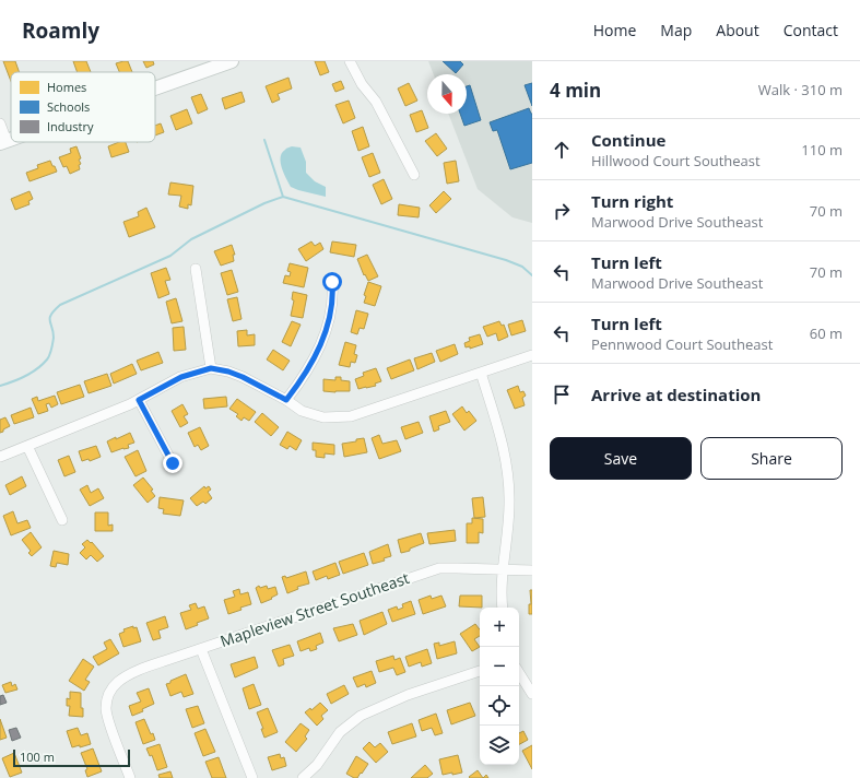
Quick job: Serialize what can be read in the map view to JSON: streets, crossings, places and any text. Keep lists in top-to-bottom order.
{
  "streets": {
    "street": ["Mapleview Street Southeast"]
  },
  "legend": ["Homes", "Schools", "Industry"],
  "scale_bar": "100 m",
  "north": "bottom",
  "page": {
    "header": "Roamly",
    "nav": [
      "Home",
      "Map",
      "About",
      "Contact"
    ],
    "heading": ["4 min", "Walk · 310 m"],
    "list": [
      ["Continue", "Hillwood Court Southeast", "110 m"],
      ["Turn right", "Marwood Drive Southeast", "70 m"],
      ["Turn left", "Marwood Drive Southeast", "70 m"],
      ["Turn left", "Pennwood Court Southeast", "60 m"],
      "Arrive at destination"
    ],
    "buttons": ["Save", "Share"],
    "map_buttons": ["+", "−"],
    "scale": "100 m"
  }
}
